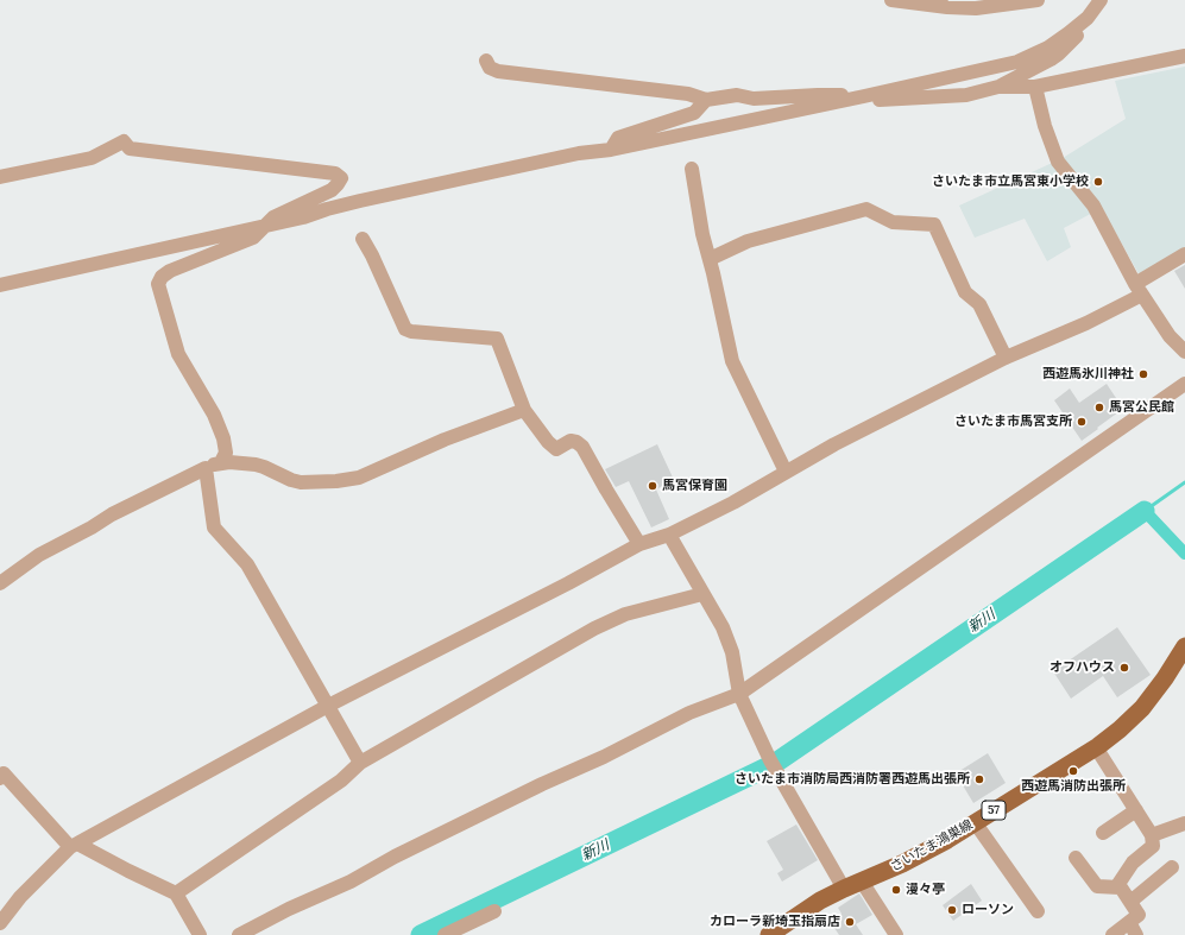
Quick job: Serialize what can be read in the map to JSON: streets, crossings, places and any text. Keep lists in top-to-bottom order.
{
  "streets": {
    "main road": ["57", "さいたま鴻巣線"]
  },
  "water": ["新川"],
  "places": [
    "さいたま市立馬宮東小学校",
    "西遊馬氷川神社",
    "馬宮公民館",
    "さいたま市馬宮支所",
    "馬宮保育園",
    "オフハウス",
    "西遊馬消防出張所",
    "さいたま市消防局西消防署西遊馬出張所",
    "漫々亭",
    "ローソン",
    "カローラ新埼玉指扇店"
  ]
}
